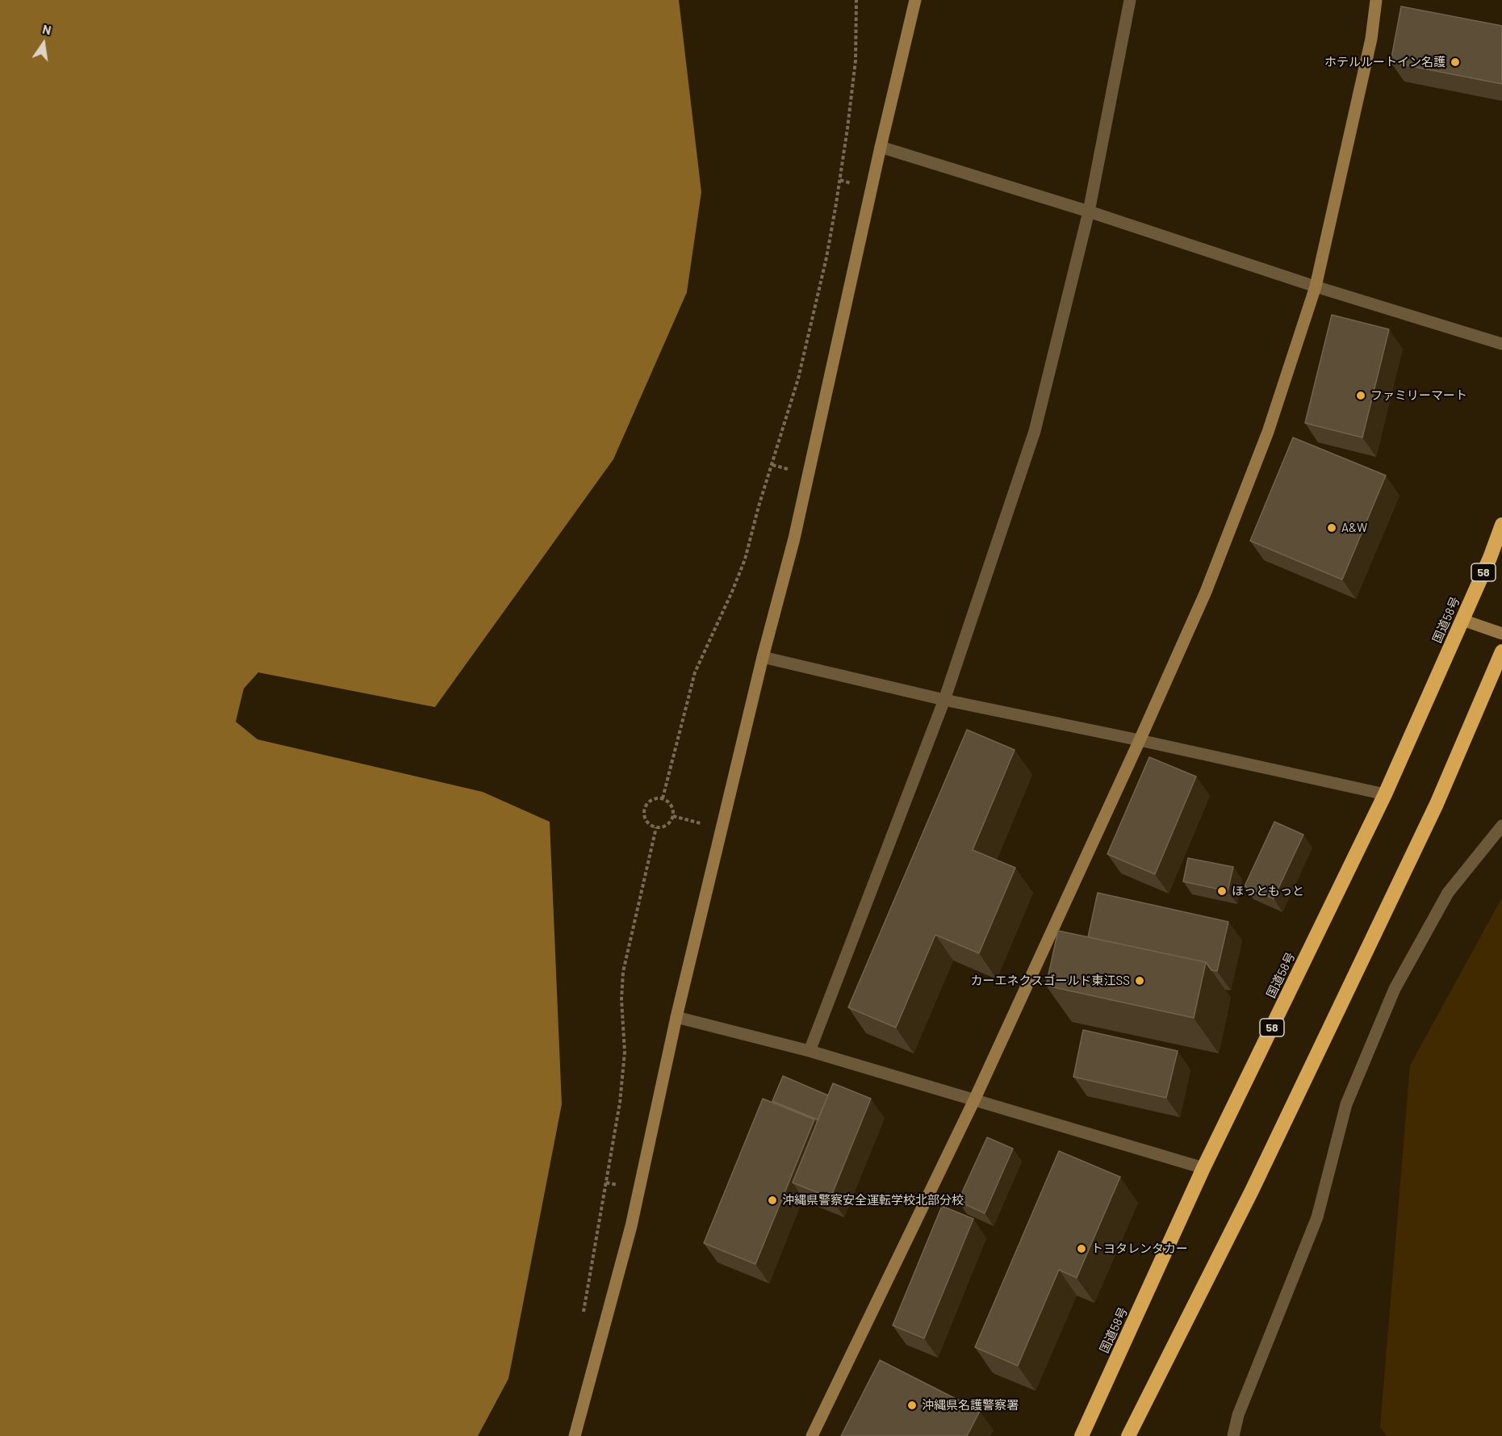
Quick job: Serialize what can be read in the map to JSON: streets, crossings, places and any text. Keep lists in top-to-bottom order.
{
  "streets": {
    "highway": ["58", "国道58号"]
  },
  "places": [
    "ホテルルートイン名護",
    "ファミリーマート",
    "A&W",
    "ほっともっと",
    "カーエネクスゴールド東江SS",
    "沖縄県警察安全運転学校北部分校",
    "トヨタレンタカー",
    "沖縄県名護警察署"
  ],
  "north": "top"
}
